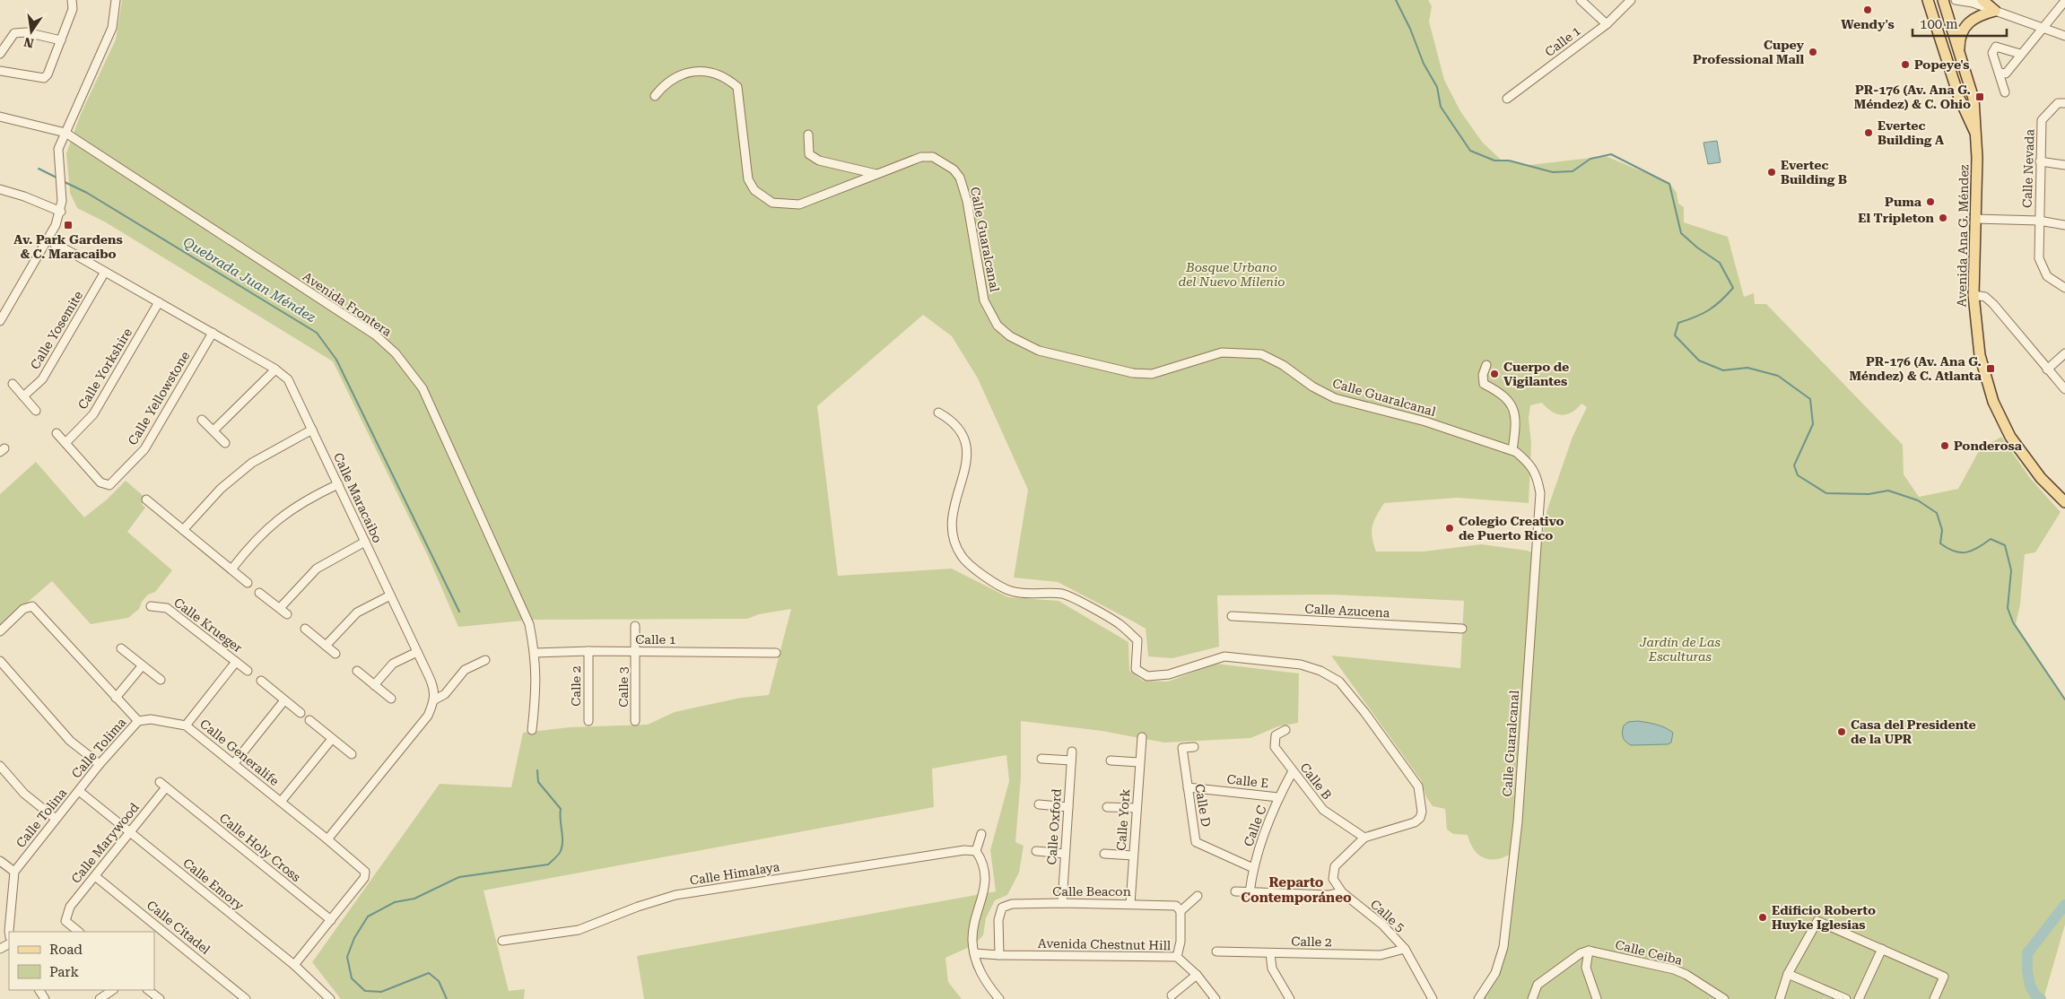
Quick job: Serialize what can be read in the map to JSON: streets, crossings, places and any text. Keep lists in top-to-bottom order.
{
  "streets": {
    "main road": ["Avenida Ana G. Méndez"],
    "street": [
      "Calle 1",
      "Calle Nevada",
      "Calle Guaralcanal",
      "Avenida Frontera",
      "Calle Yosemite",
      "Calle Yorkshire",
      "Calle Yellowstone",
      "Calle Maracaibo",
      "Calle Azucena",
      "Calle Krueger",
      "Calle 2",
      "Calle 3",
      "Calle Tolima",
      "Calle Generalife",
      "Calle E",
      "Calle B",
      "Calle D",
      "Calle Tolina",
      "Calle York",
      "Calle C",
      "Calle Oxford",
      "Calle Marywood",
      "Calle Holy Cross",
      "Calle Himalaya",
      "Calle Emory",
      "Calle Beacon",
      "Calle 5",
      "Calle Citadel",
      "Avenida Chestnut Hill",
      "Calle Ceiba"
    ]
  },
  "crossings": [
    ["Calle 1", "Avenida Frontera"],
    ["Calle 1", "Calle 2"],
    ["Calle 1", "Calle 3"],
    ["Calle Yosemite", "Calle Maracaibo"],
    ["Calle Yorkshire", "Calle Yellowstone"],
    ["Calle Yorkshire", "Calle Maracaibo"],
    ["Calle Yellowstone", "Calle Maracaibo"],
    ["Calle 2", "Calle 5"],
    ["Calle Tolima", "Calle Generalife"],
    ["Calle Tolima", "Calle Tolina"],
    ["Calle Tolima", "Calle Emory"],
    ["Calle Generalife", "Calle Holy Cross"],
    ["Calle E", "Calle D"],
    ["Calle E", "Calle C"],
    ["Calle B", "Calle C"],
    ["Calle B", "Calle 5"],
    ["Calle D", "Calle C"],
    ["Calle Tolina", "Calle Emory"],
    ["Calle York", "Calle Beacon"],
    ["Calle Oxford", "Calle Beacon"],
    ["Calle Marywood", "Calle Holy Cross"],
    ["Calle Marywood", "Calle Emory"],
    ["Calle Marywood", "Calle Citadel"],
    ["Calle Beacon", "Avenida Chestnut Hill"]
  ],
  "districts": ["Reparto Contemporáneo"],
  "water": ["Quebrada Juan Méndez"],
  "parks": ["Bosque Urbano del Nuevo Milenio", "Jardín de Las Esculturas"],
  "places": {
    "other": [
      "Wendy's",
      "Cupey Professional Mall",
      "Popeye's",
      "Evertec Building A",
      "Evertec Building B",
      "Puma",
      "El Tripleton",
      "Cuerpo de Vigilantes",
      "Ponderosa",
      "Colegio Creativo de Puerto Rico",
      "Casa del Presidente de la UPR",
      "Edificio Roberto Huyke Iglesias"
    ],
    "transit": ["PR-176 (Av. Ana G. Méndez) & C. Ohio", "Av. Park Gardens & C. Maracaibo", "PR-176 (Av. Ana G. Méndez) & C. Atlanta"]
  },
  "legend": ["Road", "Park"],
  "scale_bar": "100 m",
  "north": "bottom"
}
